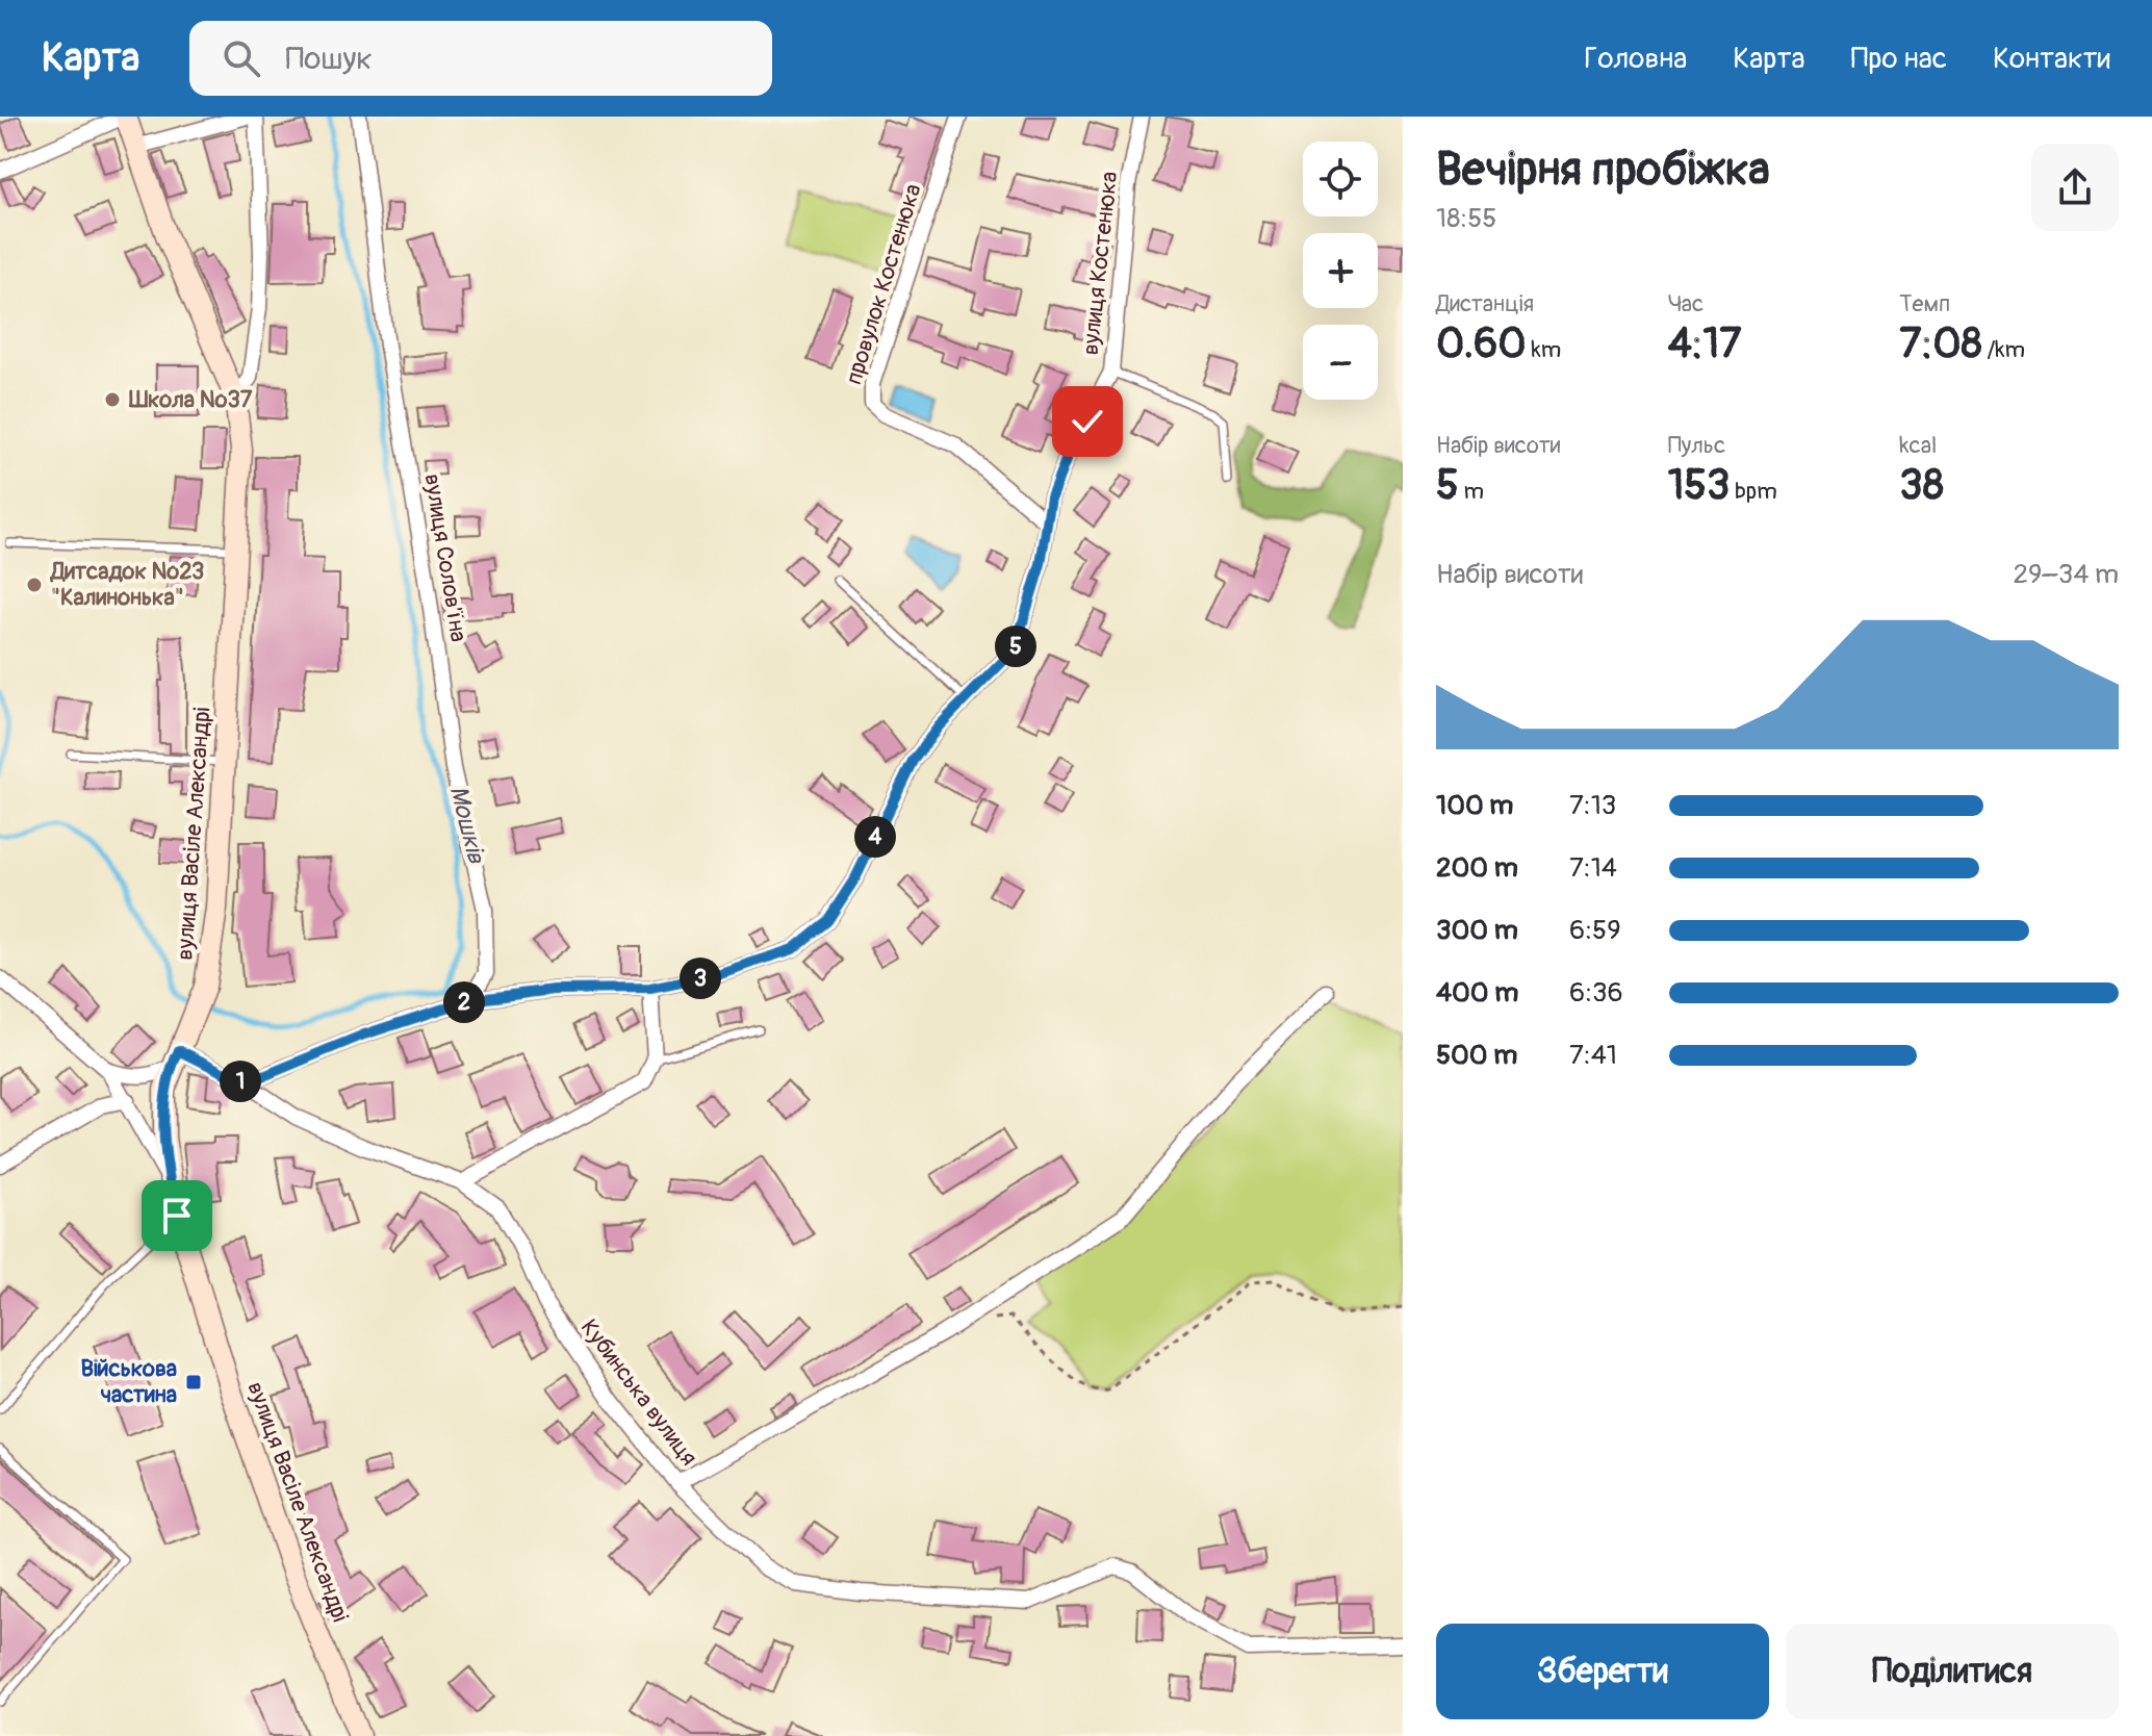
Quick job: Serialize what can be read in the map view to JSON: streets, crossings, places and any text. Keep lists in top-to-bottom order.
{
  "streets": {
    "main road": ["вулиця Васіле Александрі"],
    "street": [
      "вулиця Костенюка",
      "провулок Костенюка",
      "вулиця Солов'їна",
      "Кубинська вулиця"
    ]
  },
  "crossings": [
    ["вулиця Костенюка", "провулок Костенюка"],
    ["вулиця Костенюка", "вулиця Солов'їна"],
    ["вулиця Костенюка", "Кубинська вулиця"],
    ["вулиця Васіле Александрі", "Кубинська вулиця"]
  ],
  "water": ["Мошків"],
  "places": {
    "other": ["Школа №37", "Дитсадок №23 \"Калинонька\""],
    "transit": ["Військова частина"]
  },
  "page": {
    "header": "Карта",
    "search": "Пошук",
    "nav": [
      "Головна",
      "Карта",
      "Про нас",
      "Контакти"
    ],
    "heading": ["Вечірня пробіжка", "18:55"],
    "map_buttons": ["+", "−"],
    "stats": [
      ["Дистанція", "0.60 km"],
      ["Час", "4:17"],
      ["Темп", "7:08 /km"],
      ["Набір висоти", "5 m"],
      ["Пульс", "153 bpm"],
      ["kcal", "38"]
    ],
    "chart": ["Набір висоти", "29–34 m"],
    "pins": [
      "5",
      "4",
      "3",
      "2",
      "1"
    ],
    "list": [
      {
        "name": "100 m",
        "note": "7:13"
      },
      {
        "name": "200 m",
        "note": "7:14"
      },
      {
        "name": "300 m",
        "note": "6:59"
      },
      {
        "name": "400 m",
        "note": "6:36"
      },
      {
        "name": "500 m",
        "note": "7:41"
      }
    ],
    "buttons": ["Зберегти", "Поділитися"]
  }
}
